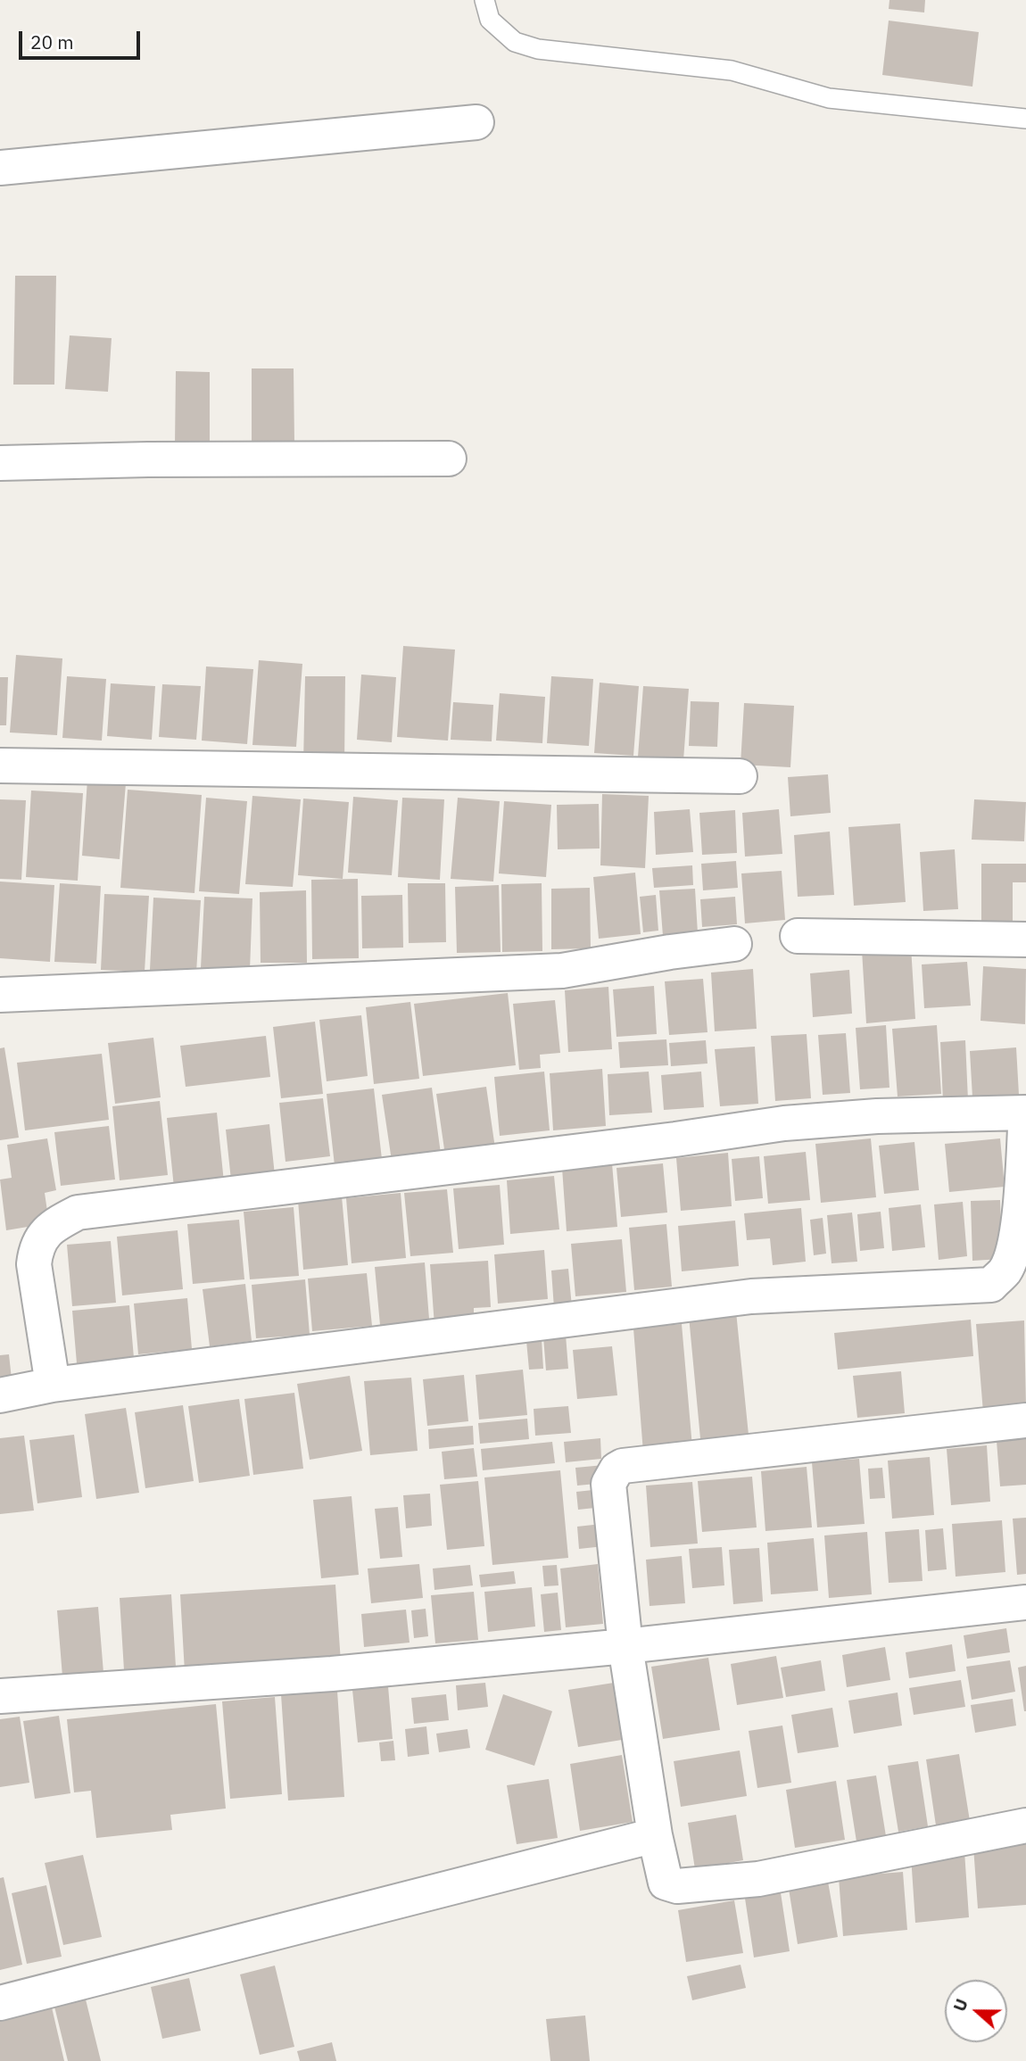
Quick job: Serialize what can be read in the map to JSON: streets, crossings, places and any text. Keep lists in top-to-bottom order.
{
  "scale_bar": "20 m",
  "north": "left"
}
